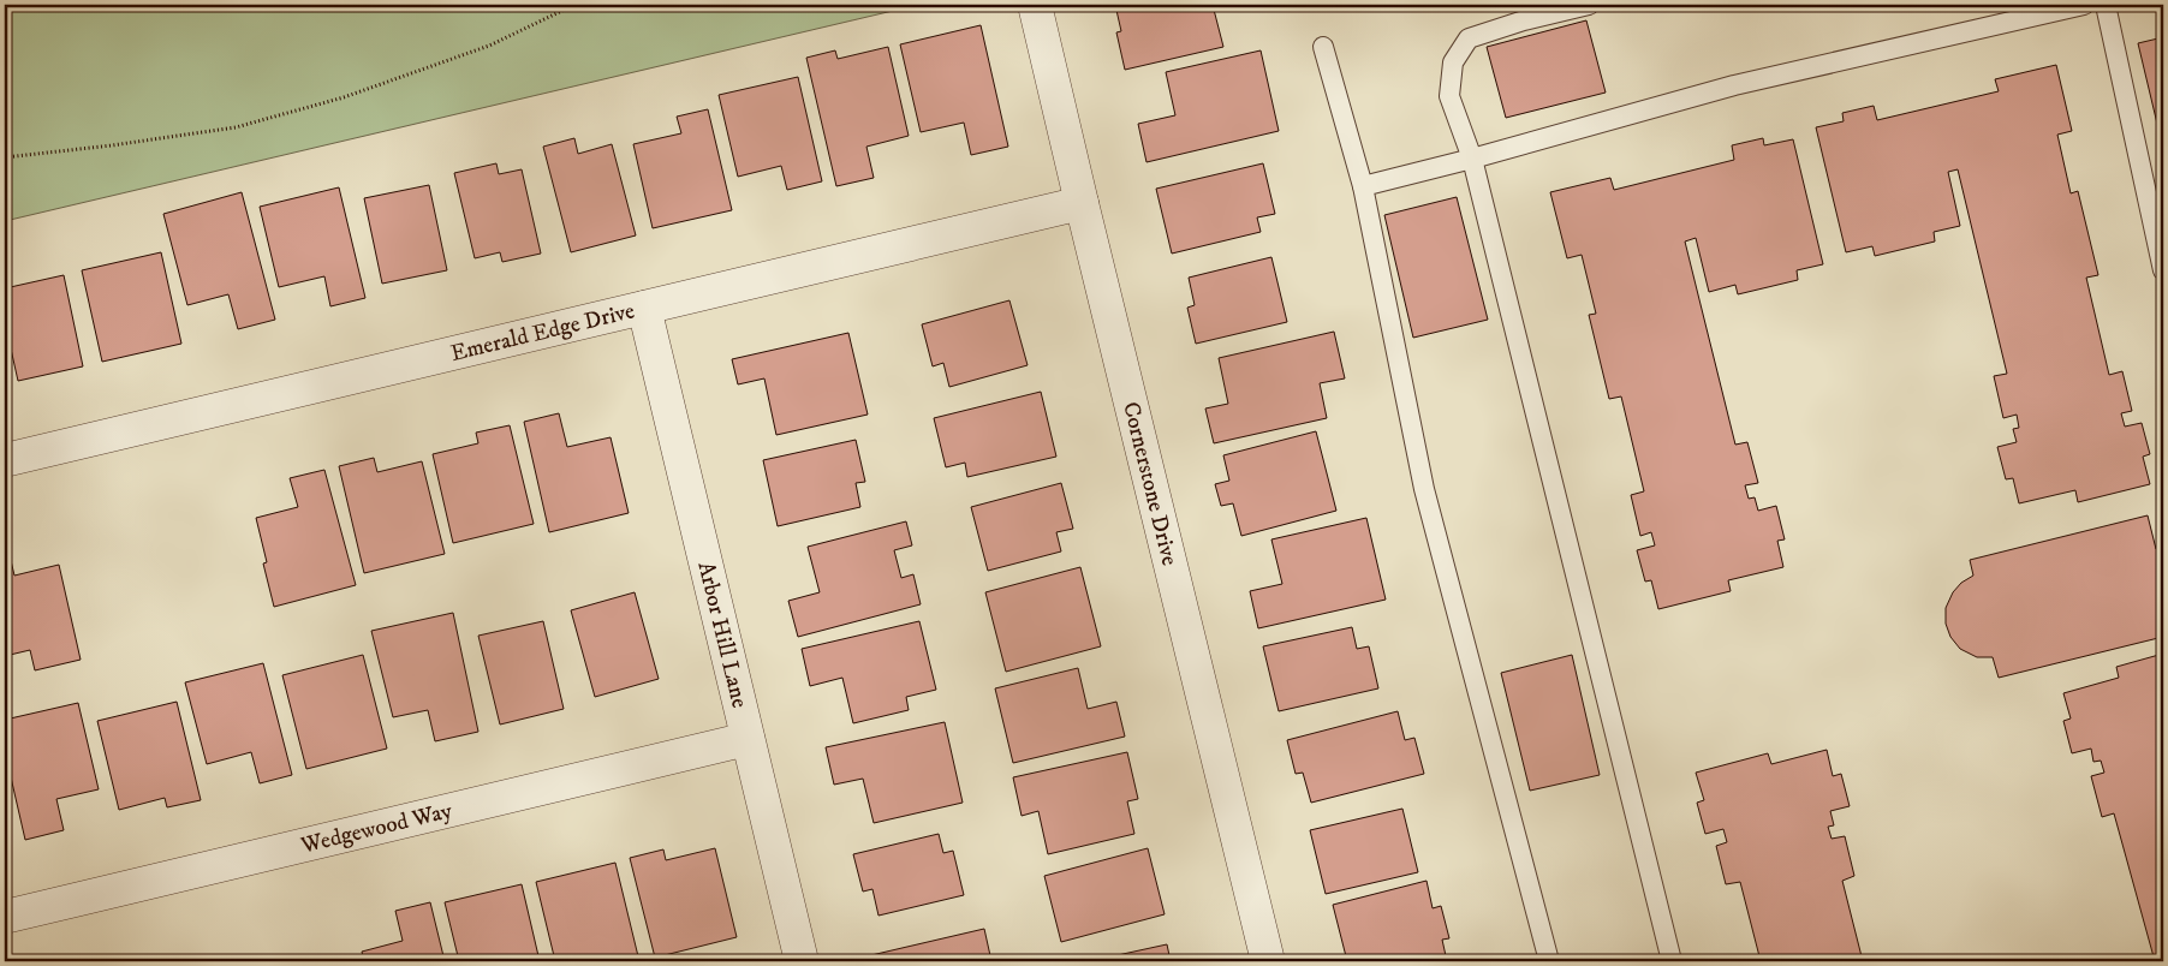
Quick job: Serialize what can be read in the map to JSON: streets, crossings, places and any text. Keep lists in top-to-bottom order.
{
  "streets": {
    "street": [
      "Emerald Edge Drive",
      "Cornerstone Drive",
      "Arbor Hill Lane",
      "Wedgewood Way"
    ]
  },
  "crossings": [
    ["Emerald Edge Drive", "Cornerstone Drive"],
    ["Emerald Edge Drive", "Arbor Hill Lane"],
    ["Arbor Hill Lane", "Wedgewood Way"]
  ]
}
